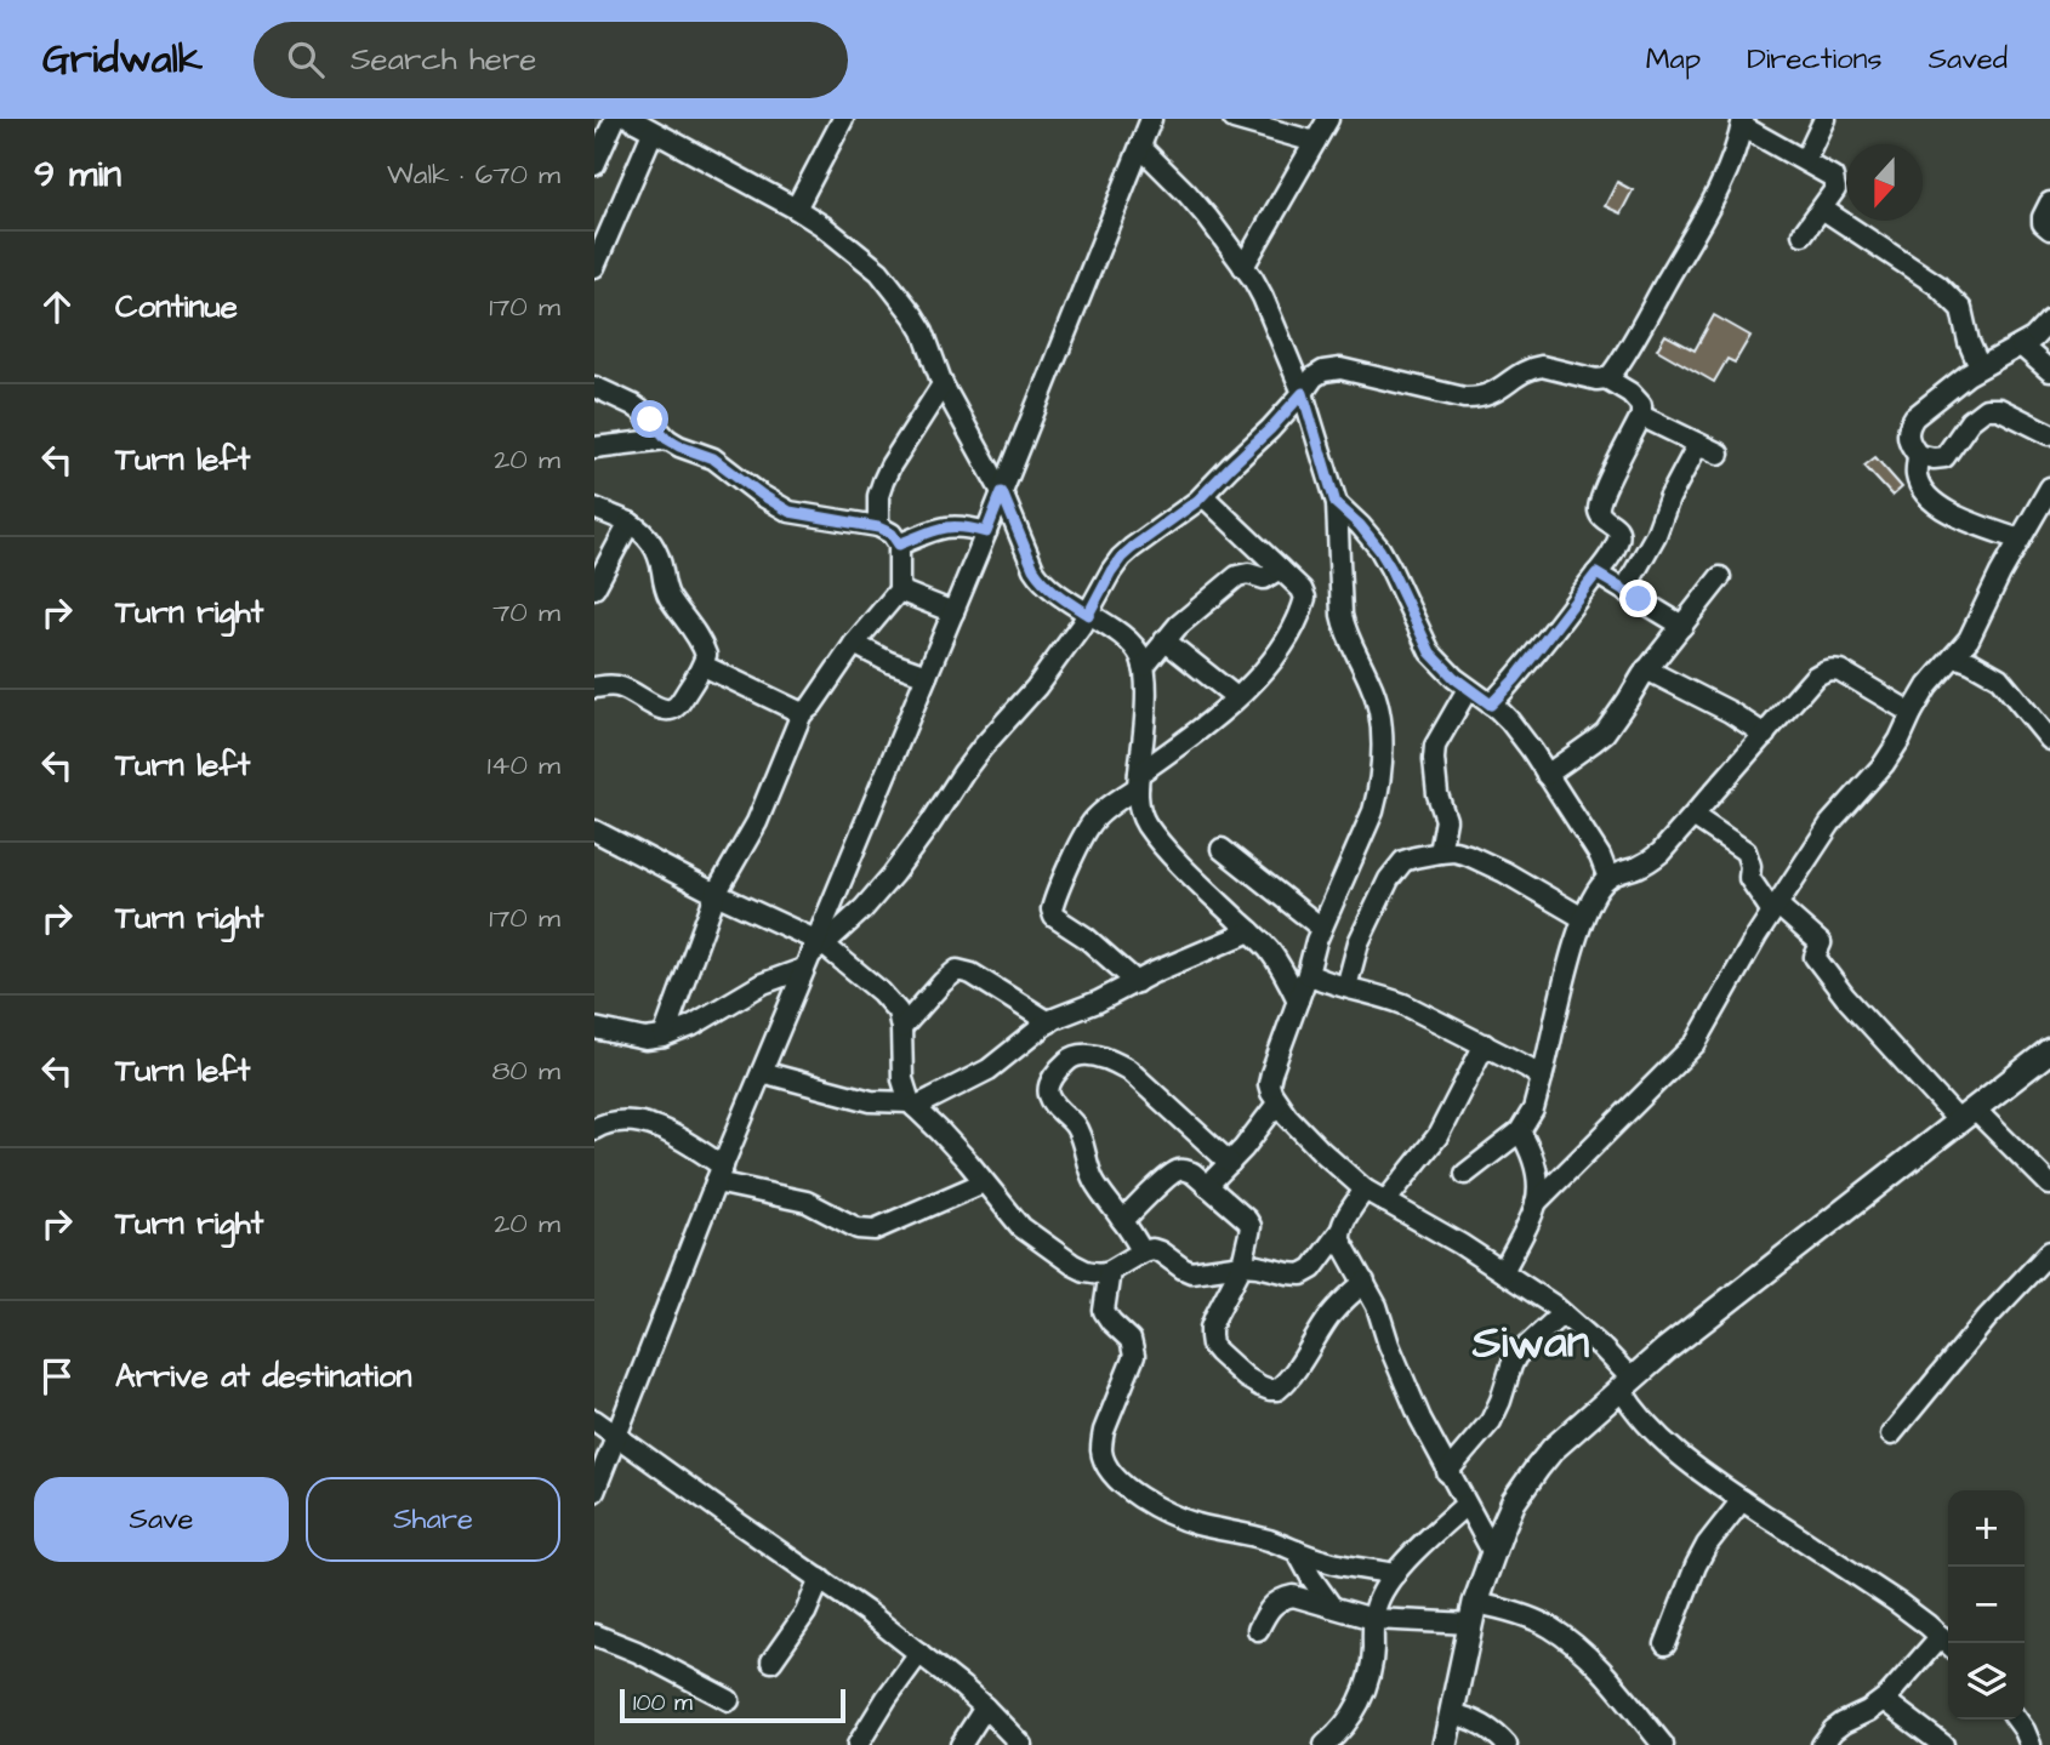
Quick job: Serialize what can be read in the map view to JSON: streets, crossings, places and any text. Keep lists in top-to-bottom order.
{
  "districts": ["Siwan"],
  "scale_bar": "100 m",
  "north": "bottom",
  "page": {
    "header": "Gridwalk",
    "search": "Search here",
    "nav": ["Map", "Directions", "Saved"],
    "heading": ["9 min", "Walk · 670 m"],
    "list": [
      ["Continue", "170 m"],
      ["Turn left", "20 m"],
      ["Turn right", "70 m"],
      ["Turn left", "140 m"],
      ["Turn right", "170 m"],
      ["Turn left", "80 m"],
      ["Turn right", "20 m"],
      "Arrive at destination"
    ],
    "buttons": ["Save", "Share"],
    "map_buttons": ["+", "−"],
    "scale": "100 m"
  }
}
